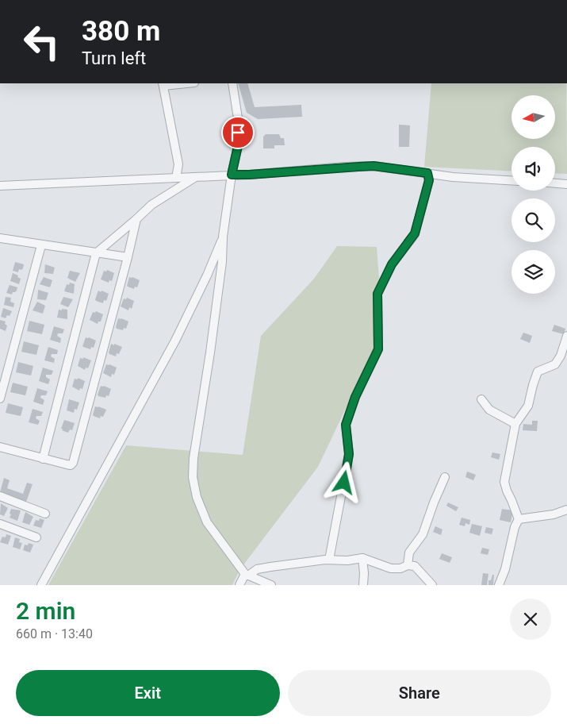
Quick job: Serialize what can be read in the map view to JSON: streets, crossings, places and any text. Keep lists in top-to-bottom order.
{
  "north": "left",
  "page": {
    "turn": ["380 m", "Turn left"],
    "heading": ["2 min", "660 m · 13:40"],
    "buttons": ["Exit", "Share"]
  }
}
